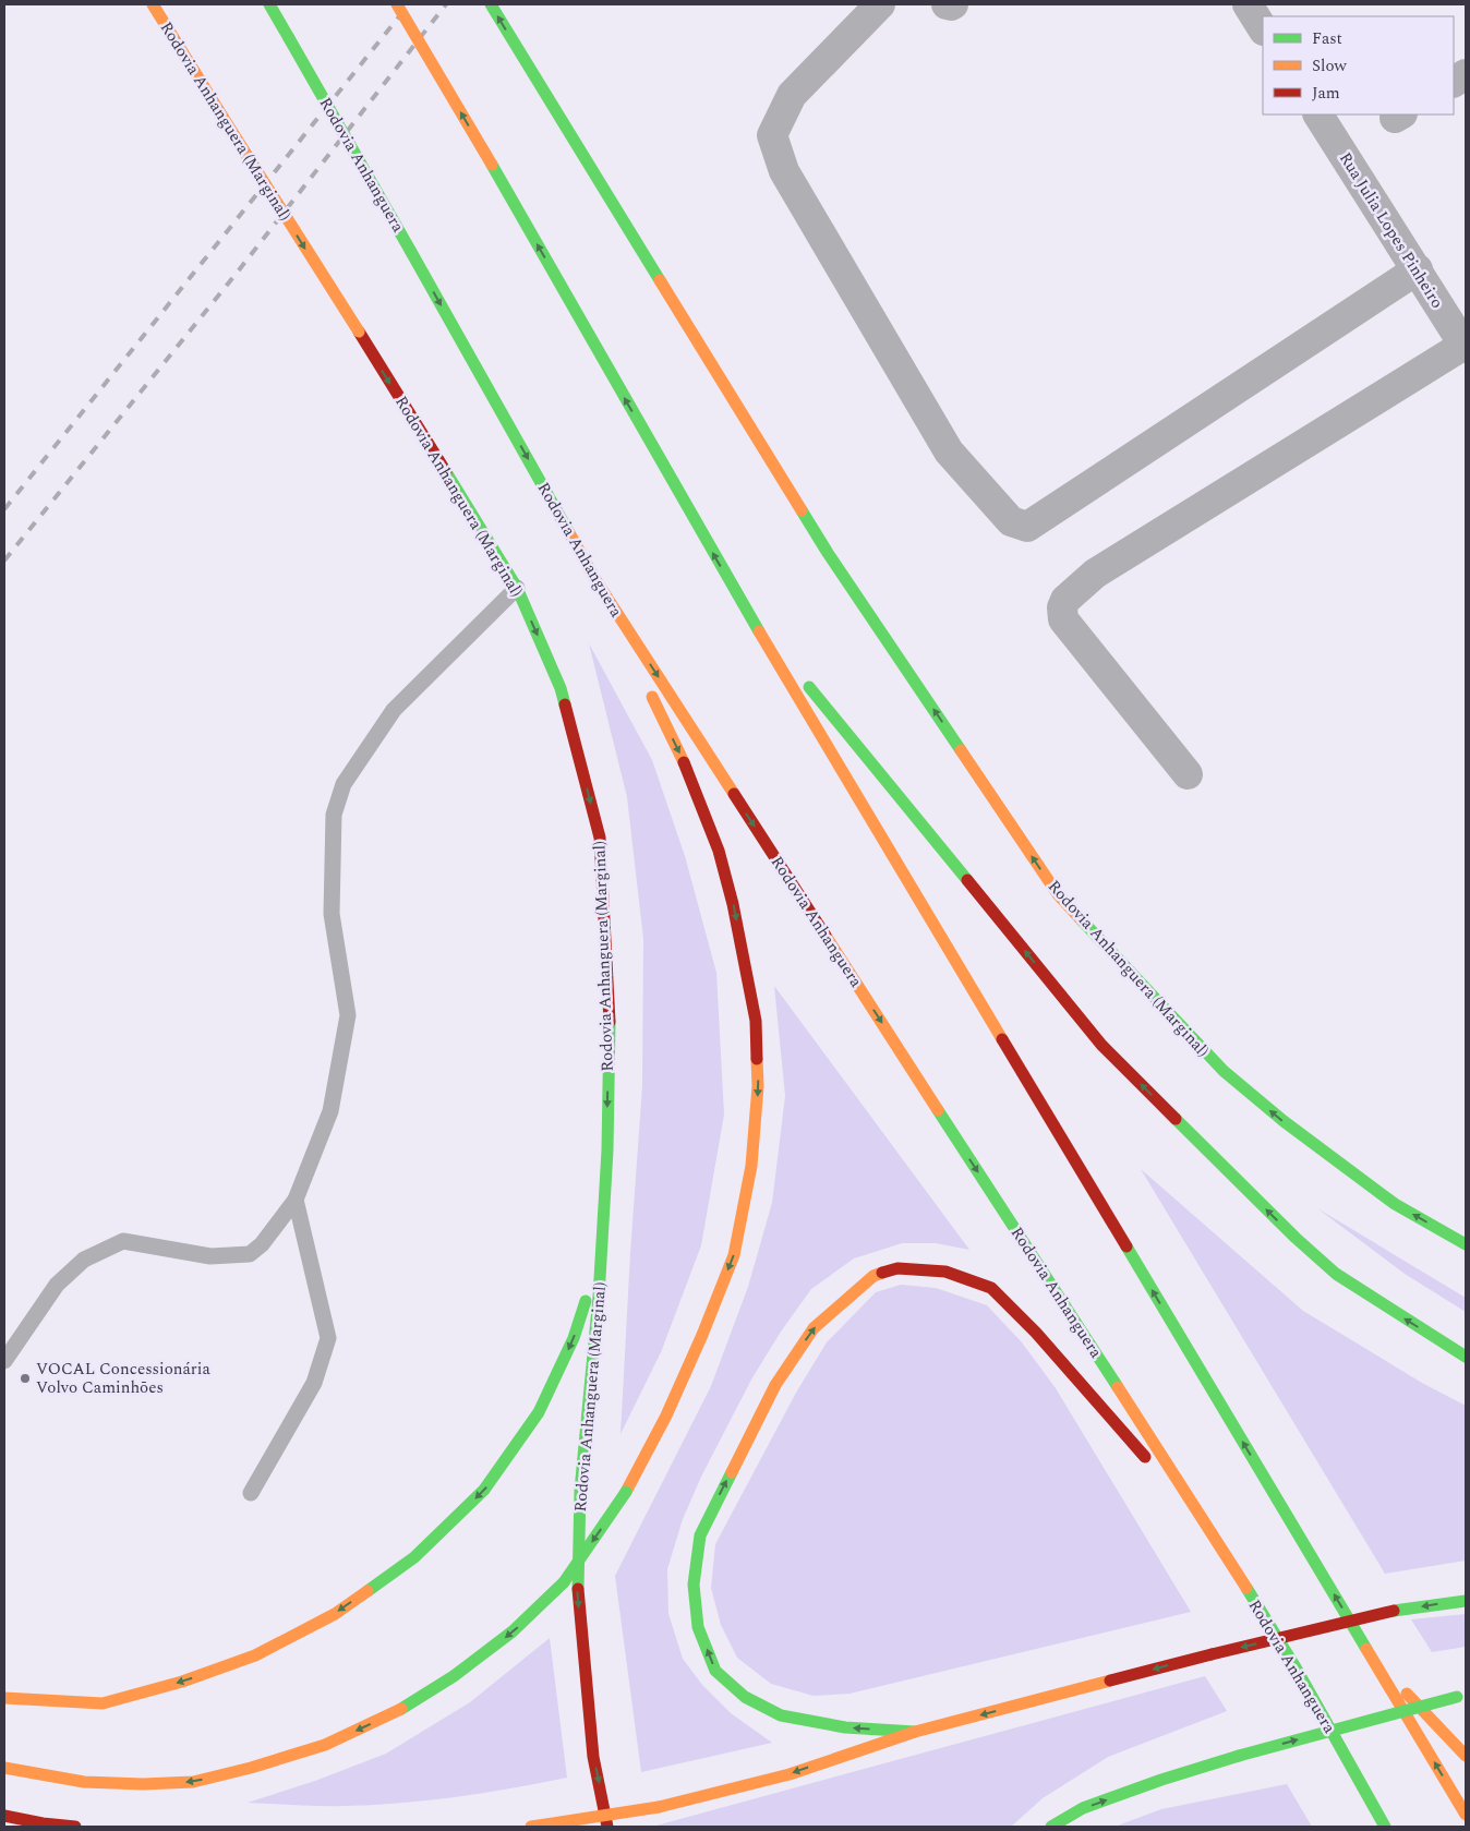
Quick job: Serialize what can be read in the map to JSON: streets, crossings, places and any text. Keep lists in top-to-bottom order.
{
  "streets": {
    "highway": ["Rodovia Anhanguera (Marginal)", "Rodovia Anhanguera"],
    "street": ["Rua Julia Lopes Pinheiro"]
  },
  "places": ["VOCAL Concessionária Volvo Caminhões"],
  "legend": ["Fast", "Slow", "Jam"]
}
